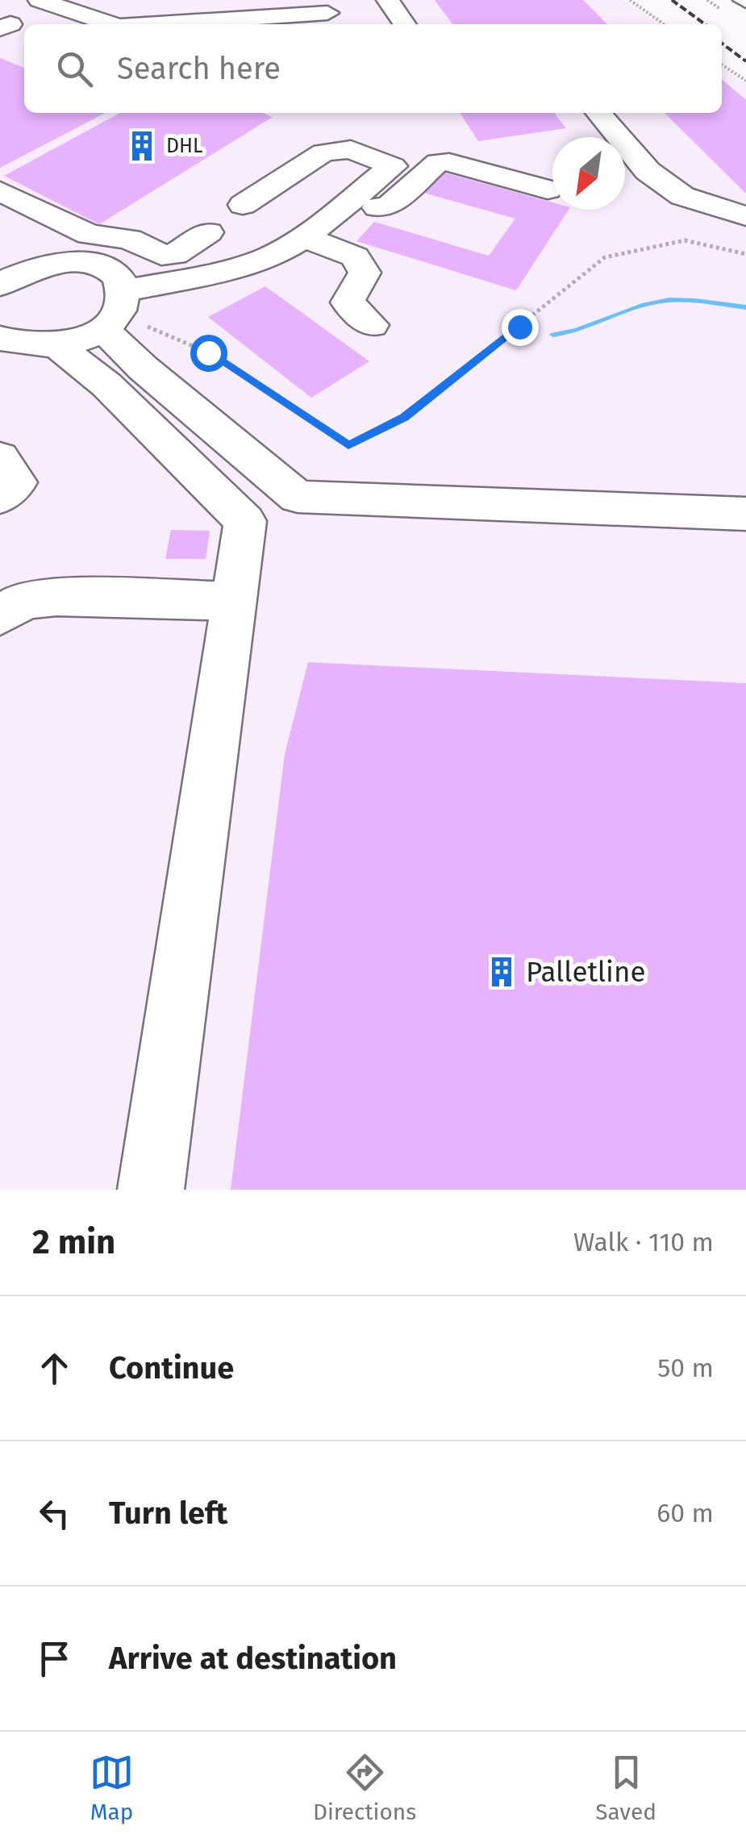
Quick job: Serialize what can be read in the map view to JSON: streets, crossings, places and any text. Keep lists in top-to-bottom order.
{
  "places": {
    "building": ["DHL", "Palletline"]
  },
  "north": "bottom left",
  "page": {
    "search": "Search here",
    "heading": ["2 min", "Walk · 110 m"],
    "list": [
      ["Continue", "50 m"],
      ["Turn left", "60 m"],
      "Arrive at destination"
    ],
    "nav": ["Map", "Directions", "Saved"]
  }
}
